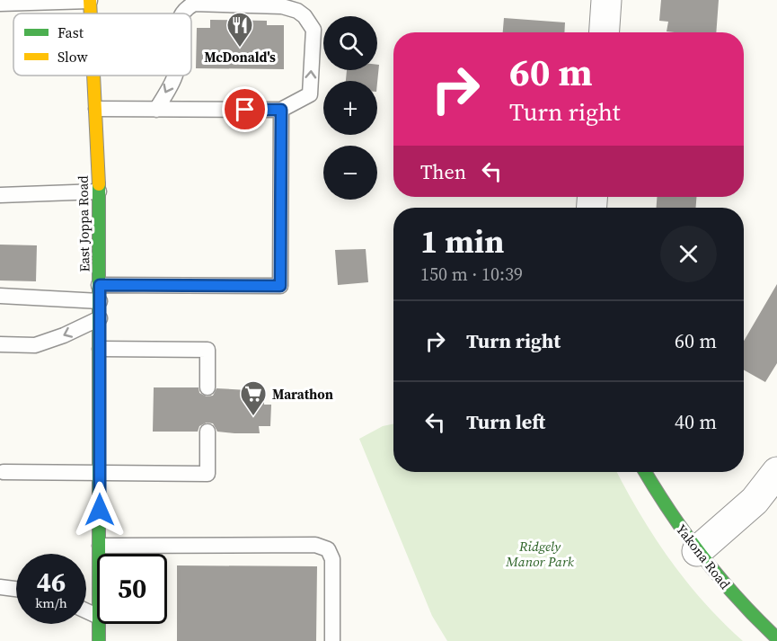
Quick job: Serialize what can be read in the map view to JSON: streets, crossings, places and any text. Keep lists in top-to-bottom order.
{
  "streets": {
    "main road": ["East Joppa Road", "Yakona Road"]
  },
  "parks": ["Ridgely Manor Park"],
  "places": {
    "restaurant": ["McDonald's"],
    "supermarket": ["Marathon"]
  },
  "legend": ["Fast", "Slow"],
  "page": {
    "map_buttons": ["+", "−"],
    "turn": ["60 m", "Turn right"],
    "then": "Then",
    "heading": ["1 min", "150 m · 10:39"],
    "list": [
      {
        "name": "Turn right",
        "value": "60 m"
      },
      {
        "name": "Turn left",
        "value": "40 m"
      }
    ],
    "speed": "46 km/h",
    "limit": "50"
  }
}
